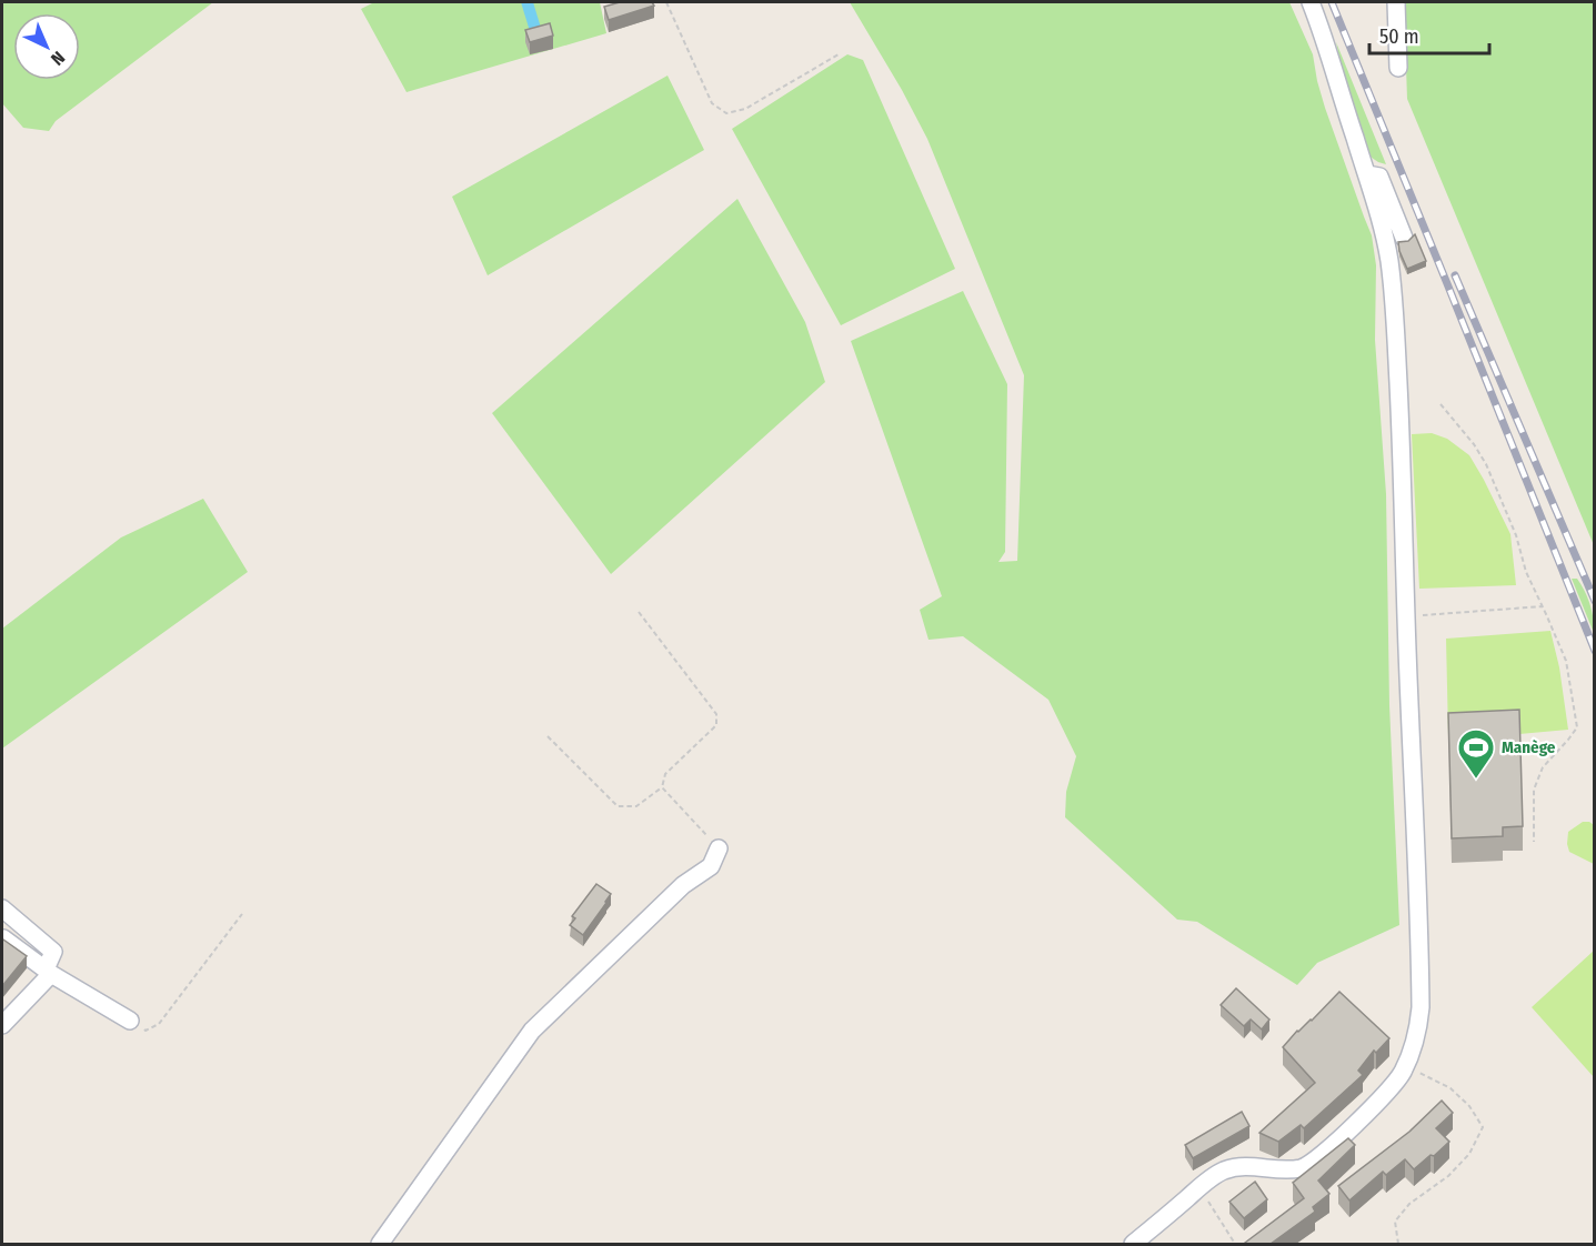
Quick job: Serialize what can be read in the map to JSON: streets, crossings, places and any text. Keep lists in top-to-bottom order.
{
  "places": {
    "sports": ["Manège"]
  },
  "scale_bar": "50 m",
  "north": "bottom right"
}
